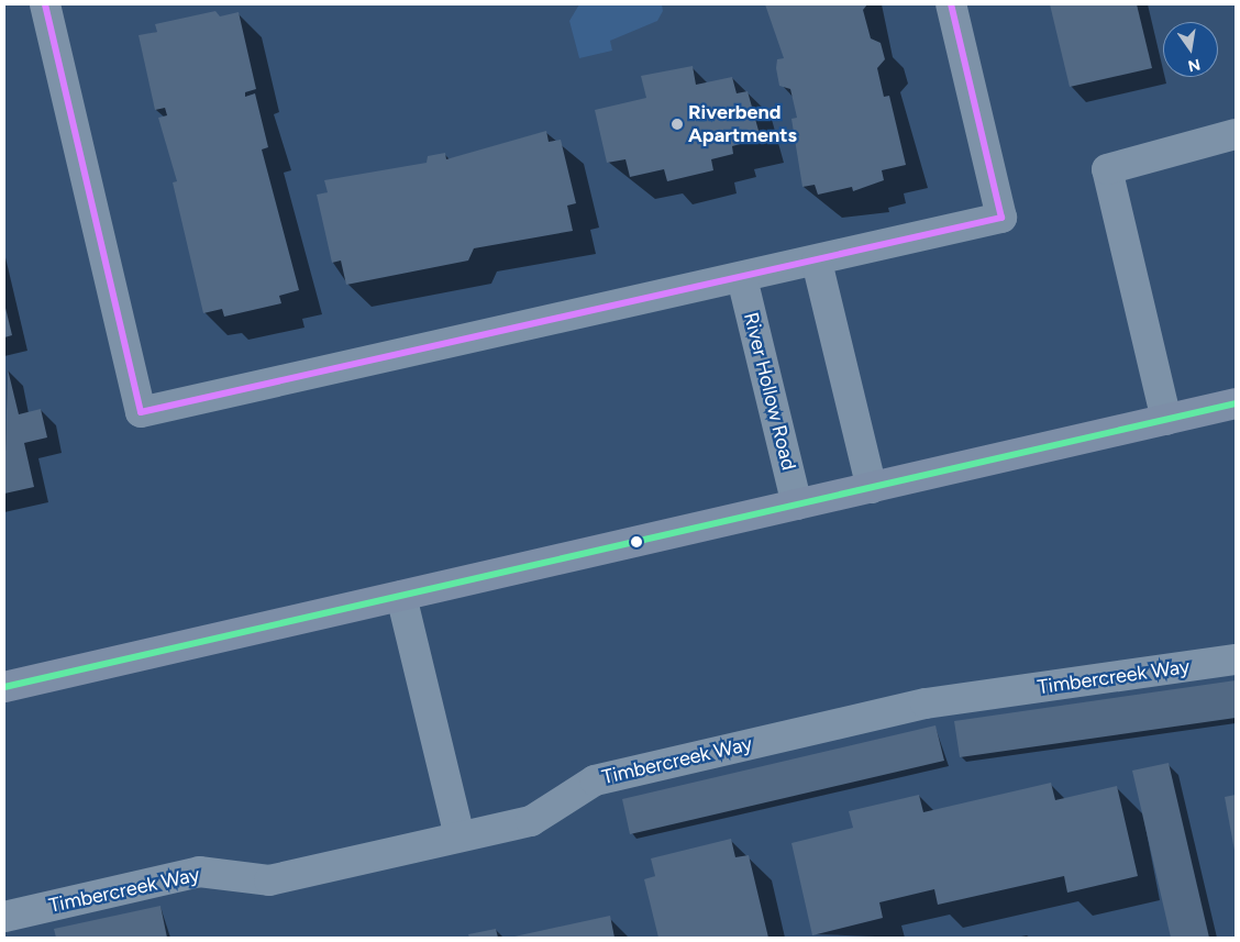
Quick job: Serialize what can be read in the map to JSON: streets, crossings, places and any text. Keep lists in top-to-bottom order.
{
  "streets": {
    "street": ["River Hollow Road", "Timbercreek Way"]
  },
  "places": ["Riverbend Apartments"],
  "north": "bottom"
}
